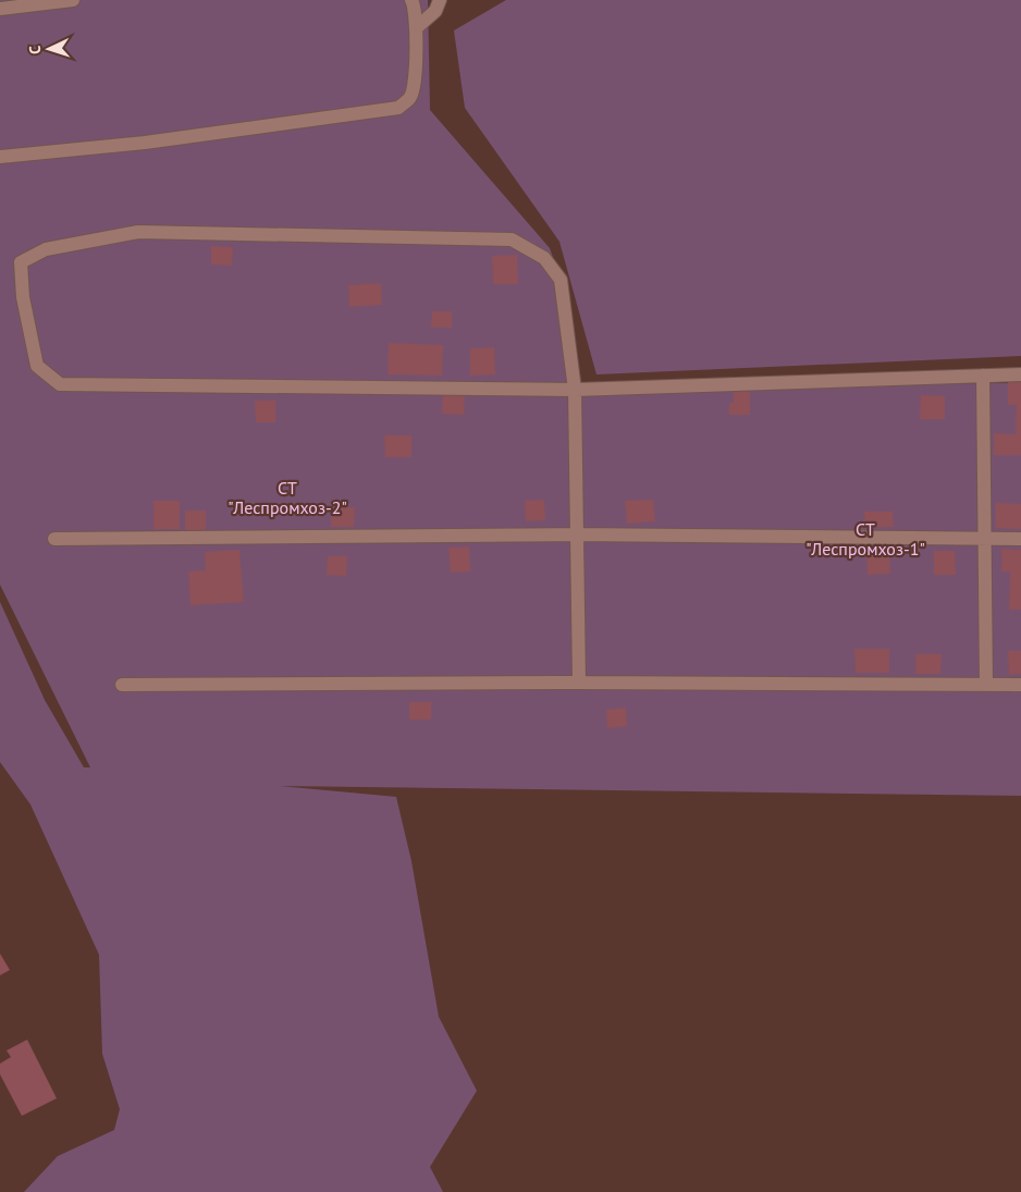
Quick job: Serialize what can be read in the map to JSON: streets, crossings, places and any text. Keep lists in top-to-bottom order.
{
  "parks": ["СТ \"Леспромхоз-2\"", "СТ \"Леспромхоз-1\""],
  "north": "left"
}
